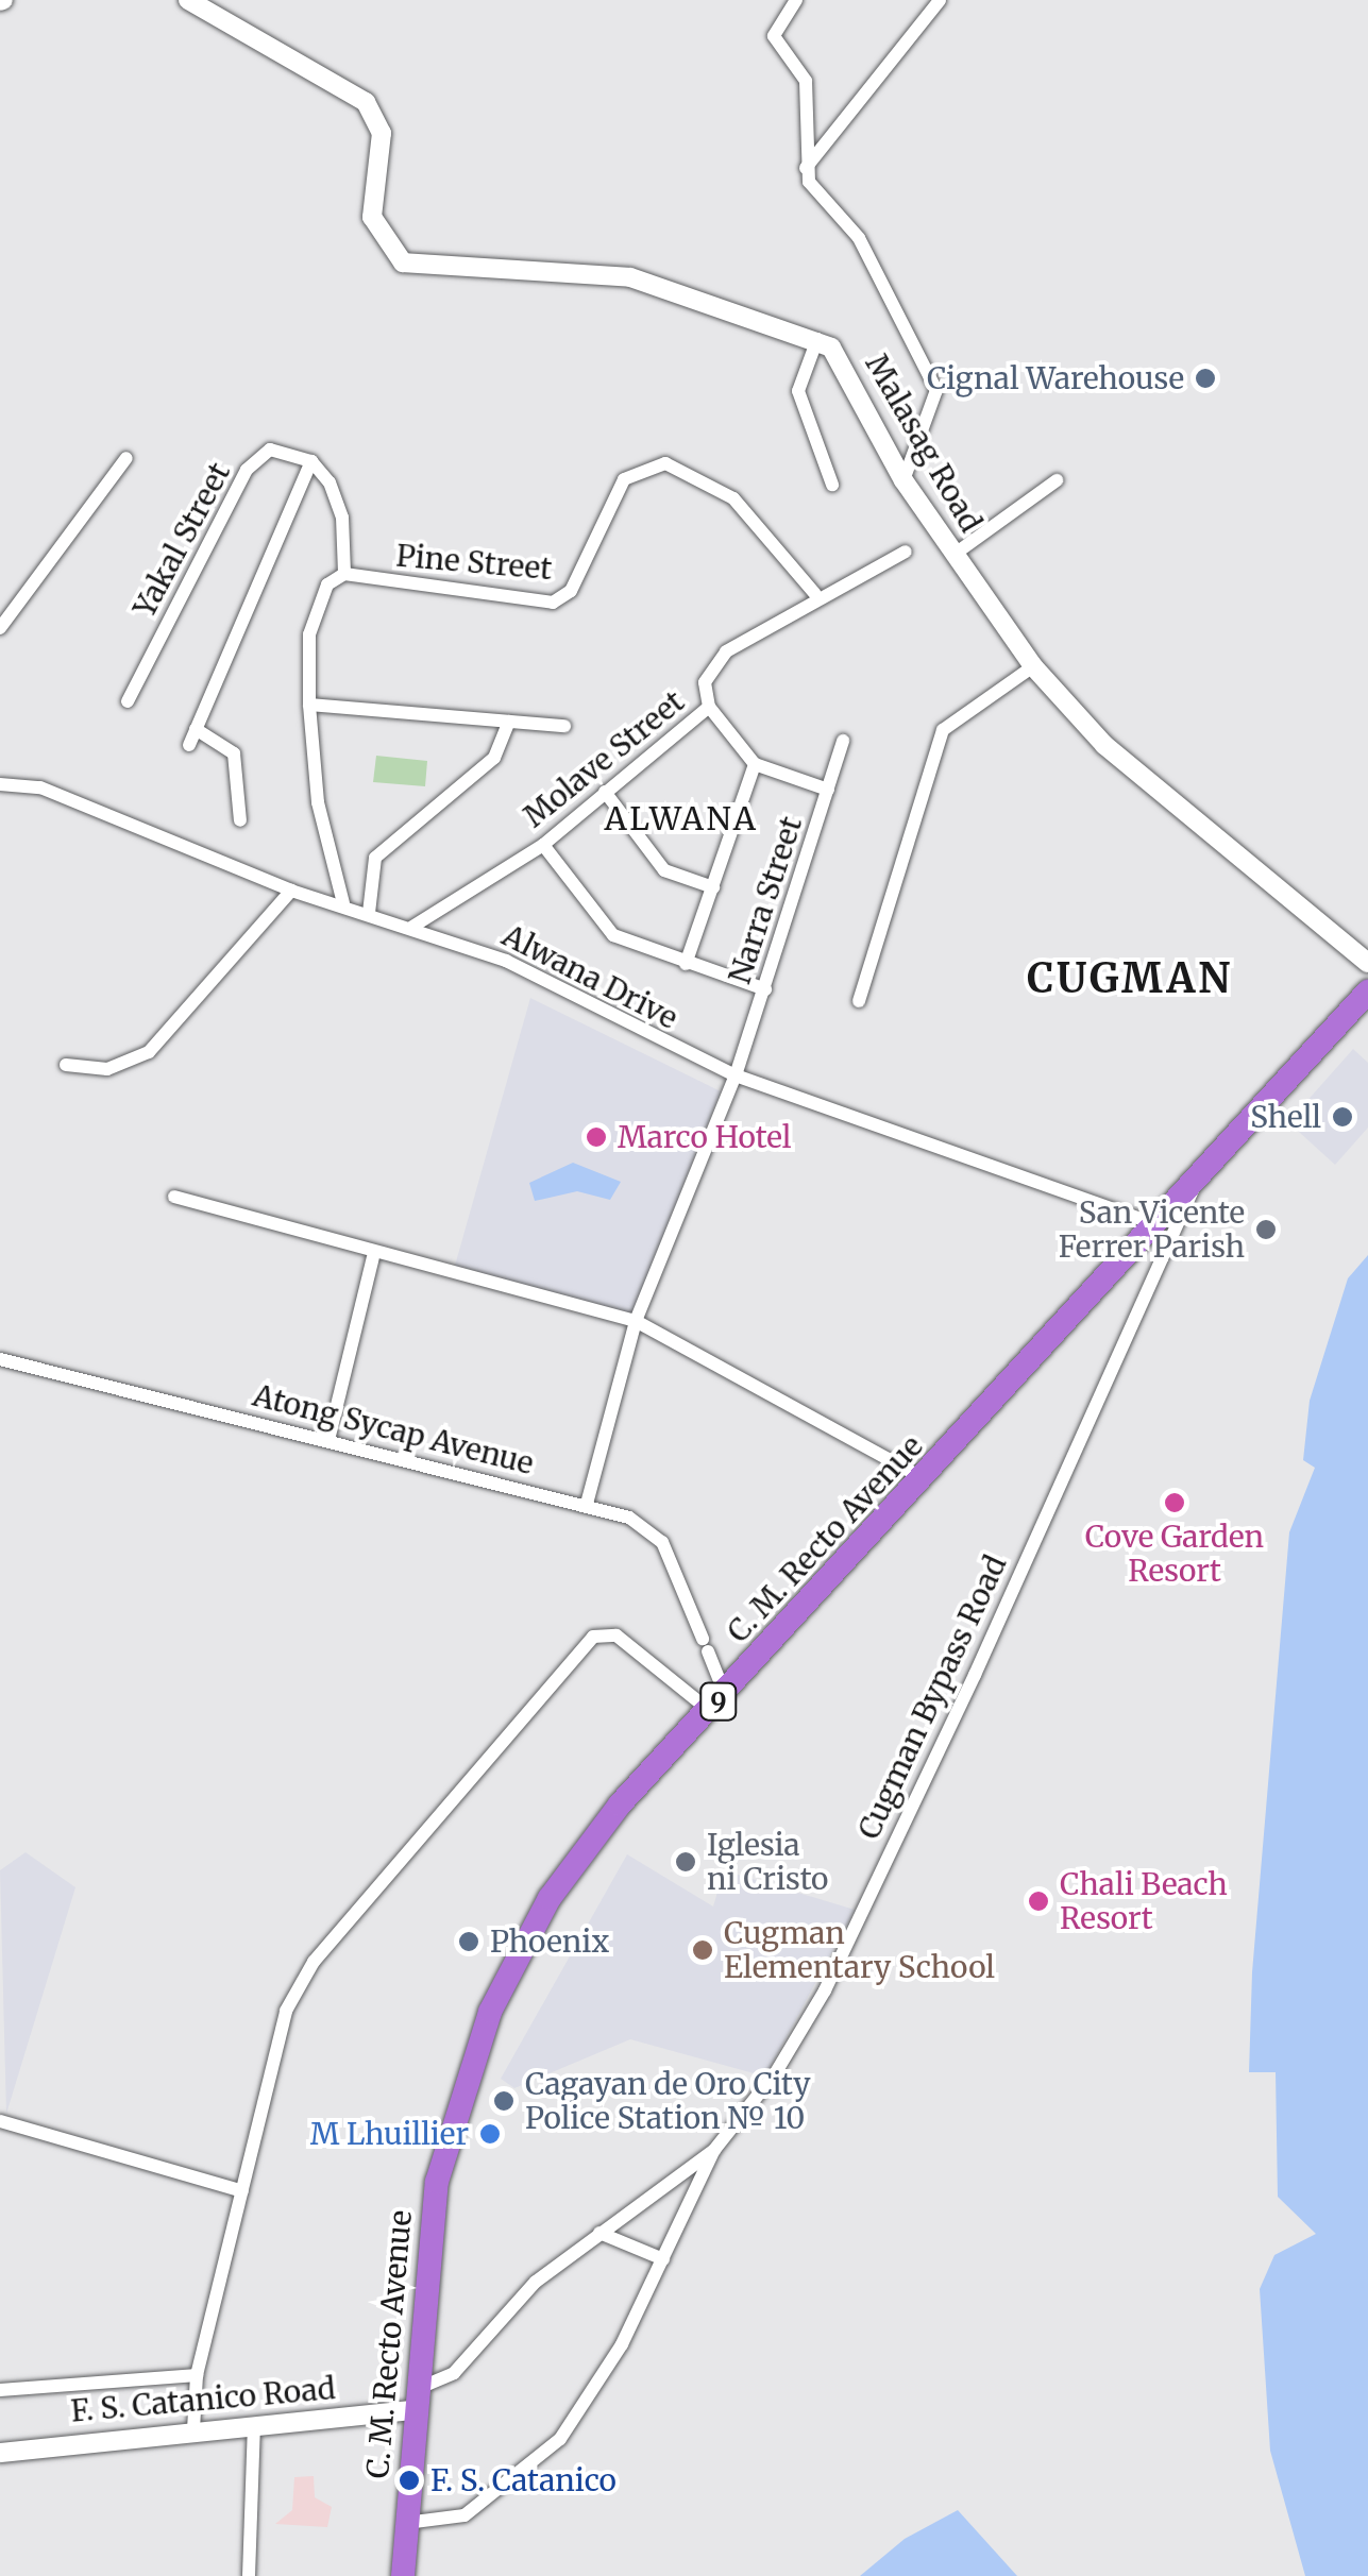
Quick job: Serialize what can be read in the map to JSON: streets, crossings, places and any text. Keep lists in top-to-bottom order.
{
  "streets": {
    "highway": ["C. M. Recto Avenue", "9"],
    "street": [
      "Malasag Road",
      "Yakal Street",
      "Pine Street",
      "Molave Street",
      "Narra Street",
      "Alwana Drive",
      "Atong Sycap Avenue",
      "Cugman Bypass Road",
      "F. S. Catanico Road"
    ]
  },
  "crossings": [
    ["Pine Street", "Molave Street"],
    ["Molave Street", "Alwana Drive"],
    ["Narra Street", "Alwana Drive"],
    ["Narra Street", "Atong Sycap Avenue"],
    ["Alwana Drive", "C. M. Recto Avenue"],
    ["Atong Sycap Avenue", "C. M. Recto Avenue"],
    ["C. M. Recto Avenue", "Cugman Bypass Road"],
    ["C. M. Recto Avenue", "F. S. Catanico Road"],
    ["Cugman Bypass Road", "F. S. Catanico Road"]
  ],
  "districts": ["ALWANA", "CUGMAN"],
  "places": [
    "Cignal Warehouse",
    "Shell",
    "Marco Hotel",
    "San Vicente Ferrer Parish",
    "Cove Garden Resort",
    "Iglesia ni Cristo",
    "Chali Beach Resort",
    "Phoenix",
    "Cugman Elementary School",
    "Cagayan de Oro City Police Station № 10",
    "M Lhuillier",
    "F. S. Catanico"
  ]
}
